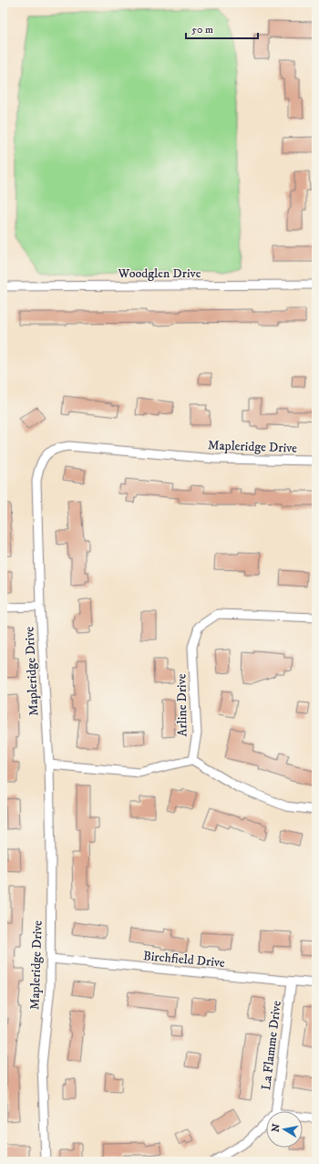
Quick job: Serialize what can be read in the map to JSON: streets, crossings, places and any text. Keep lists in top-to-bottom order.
{
  "streets": {
    "street": [
      "Woodglen Drive",
      "Mapleridge Drive",
      "Arline Drive",
      "Birchfield Drive",
      "La Flamme Drive"
    ]
  },
  "crossings": [
    ["Mapleridge Drive", "Birchfield Drive"],
    ["Birchfield Drive", "La Flamme Drive"]
  ],
  "scale_bar": "50 m",
  "north": "left"
}
